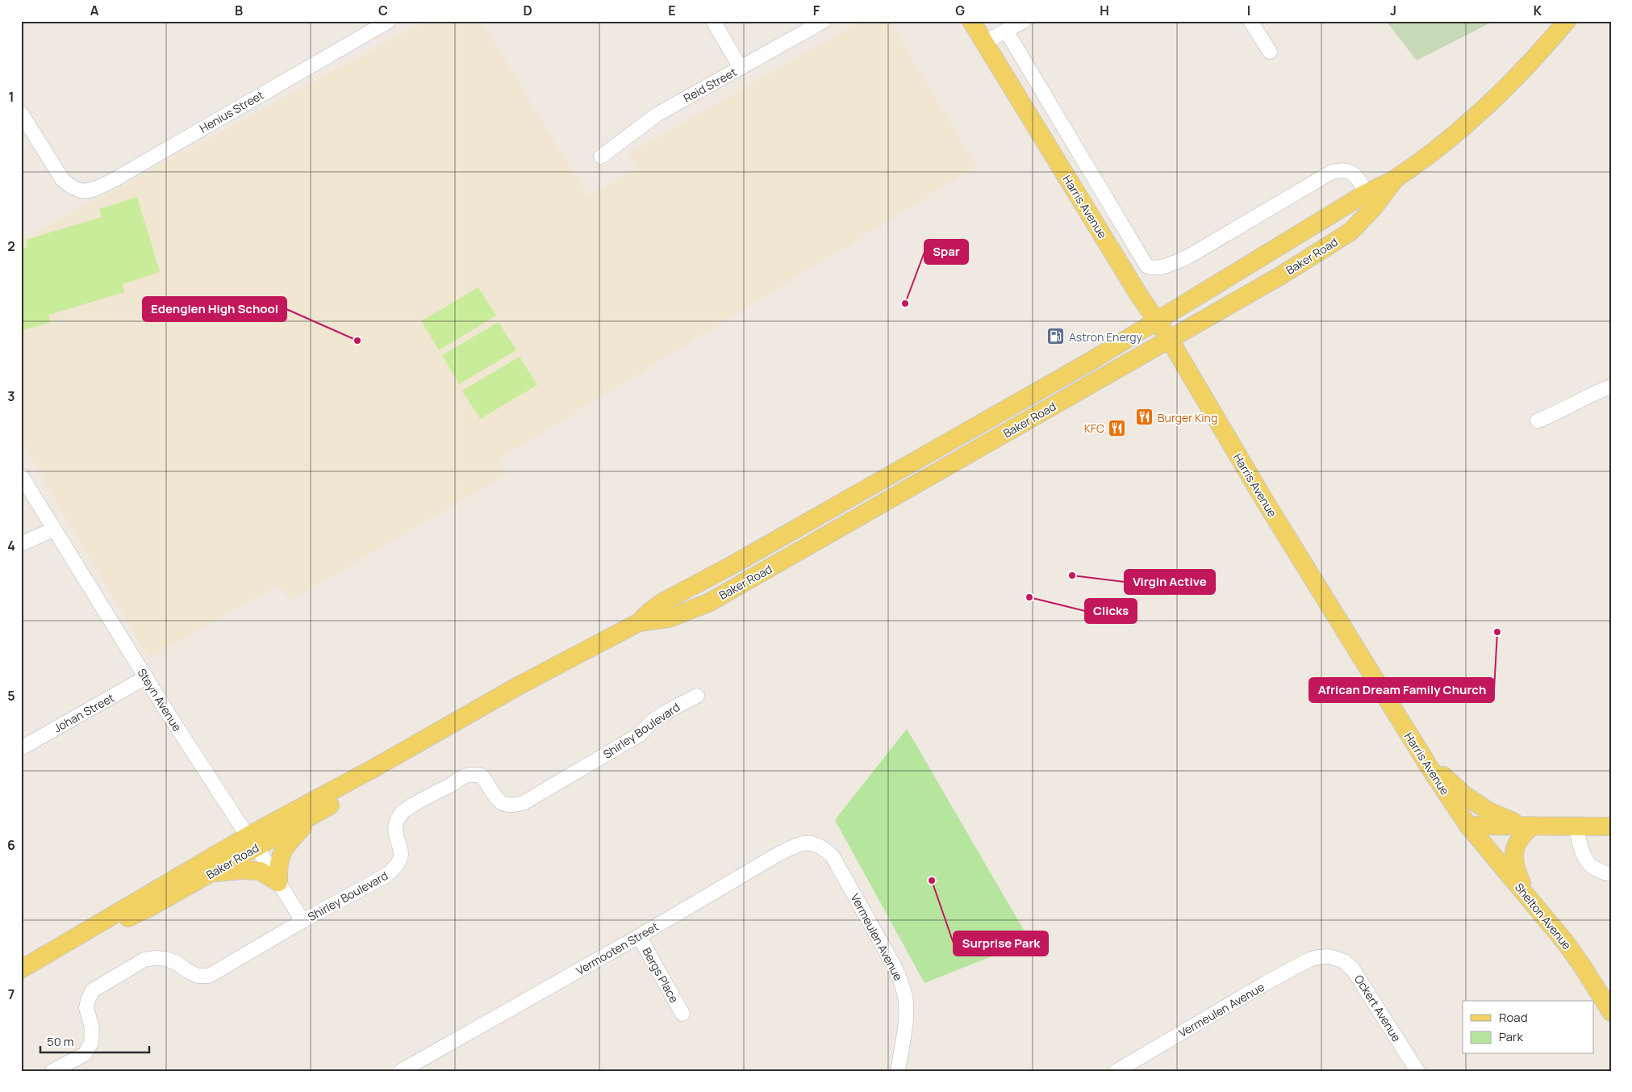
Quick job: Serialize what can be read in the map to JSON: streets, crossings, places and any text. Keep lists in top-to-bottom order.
{
  "streets": {
    "main road": ["Harris Avenue", "Baker Road", "Shelton Avenue"],
    "street": [
      "Reid Street",
      "Henius Street",
      "Steyn Avenue",
      "Johan Street",
      "Shirley Boulevard",
      "Vermeulen Avenue",
      "Vermooten Street",
      "Bergs Place",
      "Ockert Avenue"
    ]
  },
  "crossings": [
    ["Harris Avenue", "Baker Road"],
    ["Harris Avenue", "Shelton Avenue"],
    ["Baker Road", "Steyn Avenue"],
    ["Steyn Avenue", "Johan Street"],
    ["Steyn Avenue", "Shirley Boulevard"],
    ["Vermeulen Avenue", "Vermooten Street"],
    ["Vermeulen Avenue", "Ockert Avenue"],
    ["Vermooten Street", "Bergs Place"]
  ],
  "places": {
    "other": [
      "Spar",
      "Edenglen High School",
      "Virgin Active",
      "Clicks",
      "African Dream Family Church",
      "Surprise Park"
    ],
    "fuel station": ["Astron Energy"],
    "restaurant": ["Burger King", "KFC"]
  },
  "legend": ["Road", "Park"],
  "scale_bar": "50 m",
  "grid": {
    "columns": [
      "A",
      "B",
      "C",
      "D",
      "E",
      "F",
      "G",
      "H",
      "I",
      "J",
      "K"
    ],
    "rows": [
      "1",
      "2",
      "3",
      "4",
      "5",
      "6",
      "7"
    ]
  }
}
